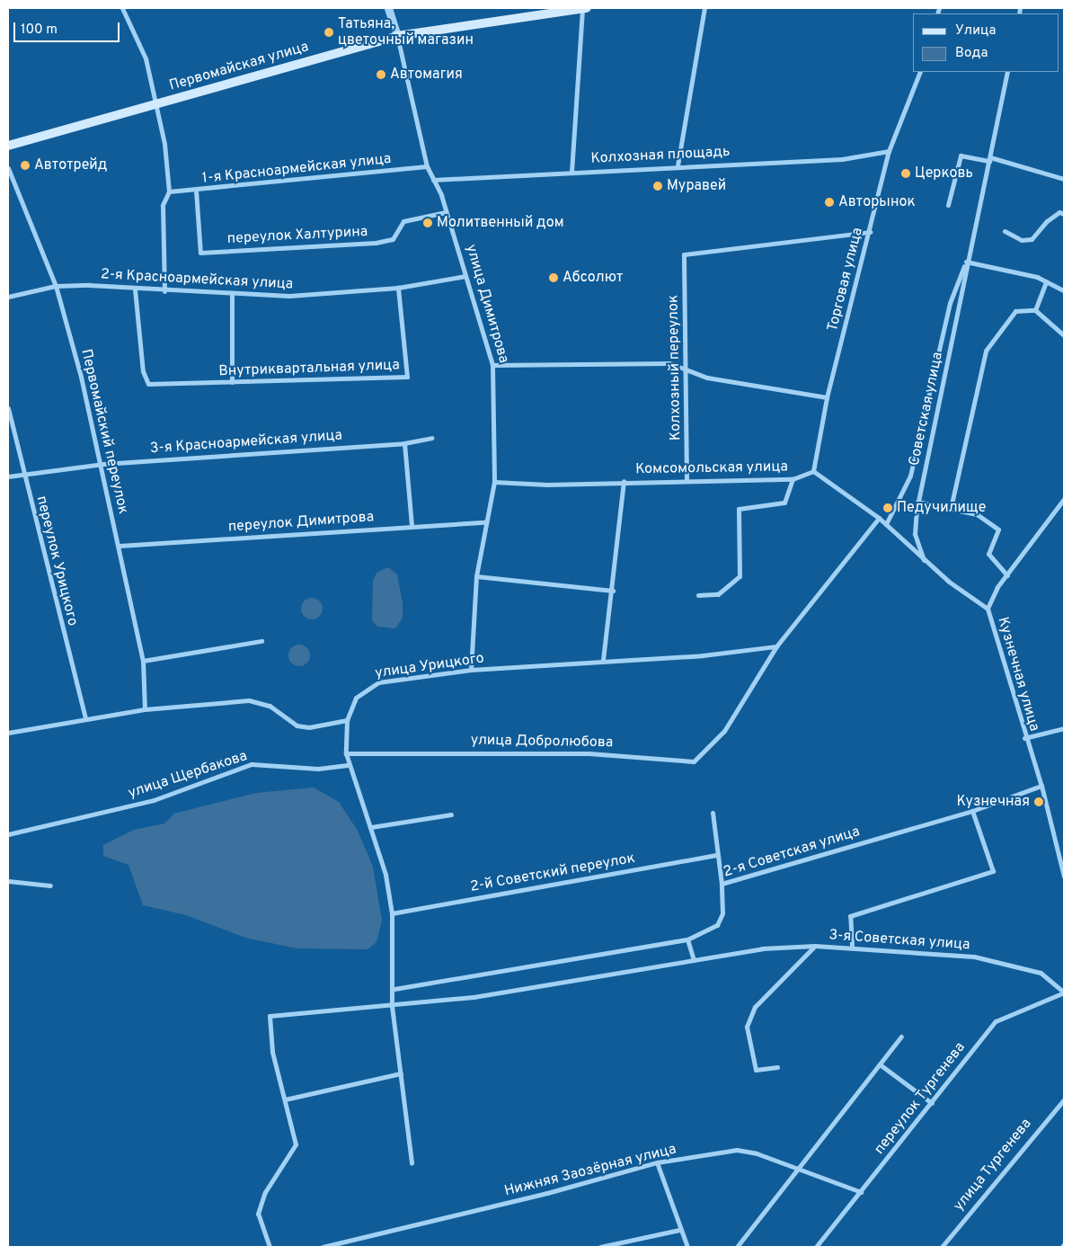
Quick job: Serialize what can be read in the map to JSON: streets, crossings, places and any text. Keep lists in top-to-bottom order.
{
  "streets": {
    "main road": ["Первомайская улица"],
    "street": [
      "Колхозная площадь",
      "1-я Красноармейская улица",
      "переулок Халтурина",
      "2-я Красноармейская улица",
      "Торговая улица",
      "улица Димитрова",
      "Колхозный переулок",
      "Внутриквартальная улица",
      "Советская улица",
      "Первомайский переулок",
      "3-я Красноармейская улица",
      "Комсомольская улица",
      "переулок Димитрова",
      "переулок Урицкого",
      "улица Урицкого",
      "Кузнечная улица",
      "улица Добролюбова",
      "улица Щербакова",
      "2-я Советская улица",
      "2-й Советский переулок",
      "3-я Советская улица",
      "переулок Тургенева",
      "улица Тургенева",
      "Нижняя Заозёрная улица"
    ]
  },
  "crossings": [
    ["Первомайская улица", "улица Димитрова"],
    ["Колхозная площадь", "Торговая улица"],
    ["Колхозная площадь", "улица Димитрова"],
    ["1-я Красноармейская улица", "переулок Халтурина"],
    ["1-я Красноармейская улица", "улица Димитрова"],
    ["переулок Халтурина", "улица Димитрова"],
    ["2-я Красноармейская улица", "улица Димитрова"],
    ["2-я Красноармейская улица", "Внутриквартальная улица"],
    ["2-я Красноармейская улица", "Первомайский переулок"],
    ["Торговая улица", "Колхозный переулок"],
    ["Торговая улица", "Комсомольская улица"],
    ["улица Димитрова", "Комсомольская улица"],
    ["улица Димитрова", "переулок Димитрова"],
    ["улица Димитрова", "улица Урицкого"],
    ["Колхозный переулок", "Комсомольская улица"],
    ["Первомайский переулок", "3-я Красноармейская улица"],
    ["Первомайский переулок", "переулок Димитрова"],
    ["3-я Красноармейская улица", "переулок Урицкого"],
    ["улица Урицкого", "улица Добролюбова"],
    ["Кузнечная улица", "2-я Советская улица"],
    ["3-я Советская улица", "переулок Тургенева"],
    ["переулок Тургенева", "Нижняя Заозёрная улица"]
  ],
  "places": [
    "Татьяна, цветочный магазин",
    "Автомагия",
    "Автотрейд",
    "Церковь",
    "Муравей",
    "Авторынок",
    "Молитвенный дом",
    "Абсолют",
    "Педучилище",
    "Кузнечная"
  ],
  "legend": ["Улица", "Вода"],
  "scale_bar": "100 m"
}
